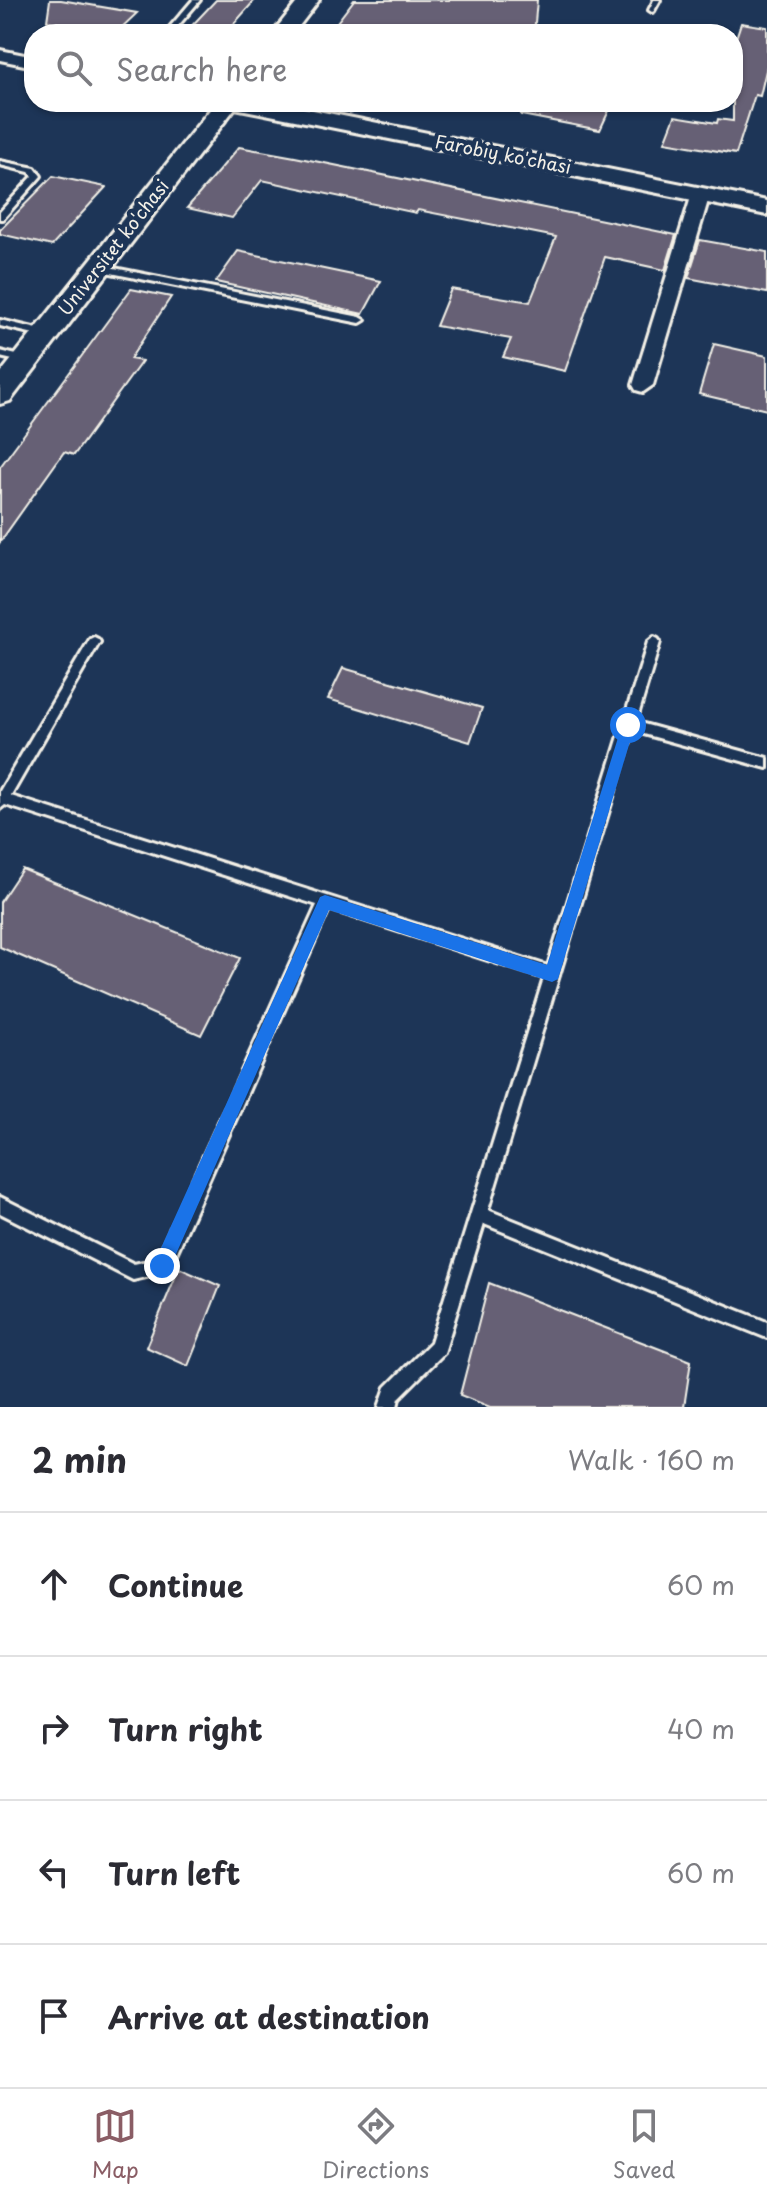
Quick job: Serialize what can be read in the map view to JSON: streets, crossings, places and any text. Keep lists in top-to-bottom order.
{
  "streets": {
    "main road": ["Farobiy ko'chasi", "Universitet ko'chasi"]
  },
  "page": {
    "search": "Search here",
    "heading": ["2 min", "Walk · 160 m"],
    "list": [
      ["Continue", "60 m"],
      ["Turn right", "40 m"],
      ["Turn left", "60 m"],
      "Arrive at destination"
    ],
    "nav": ["Map", "Directions", "Saved"]
  }
}
